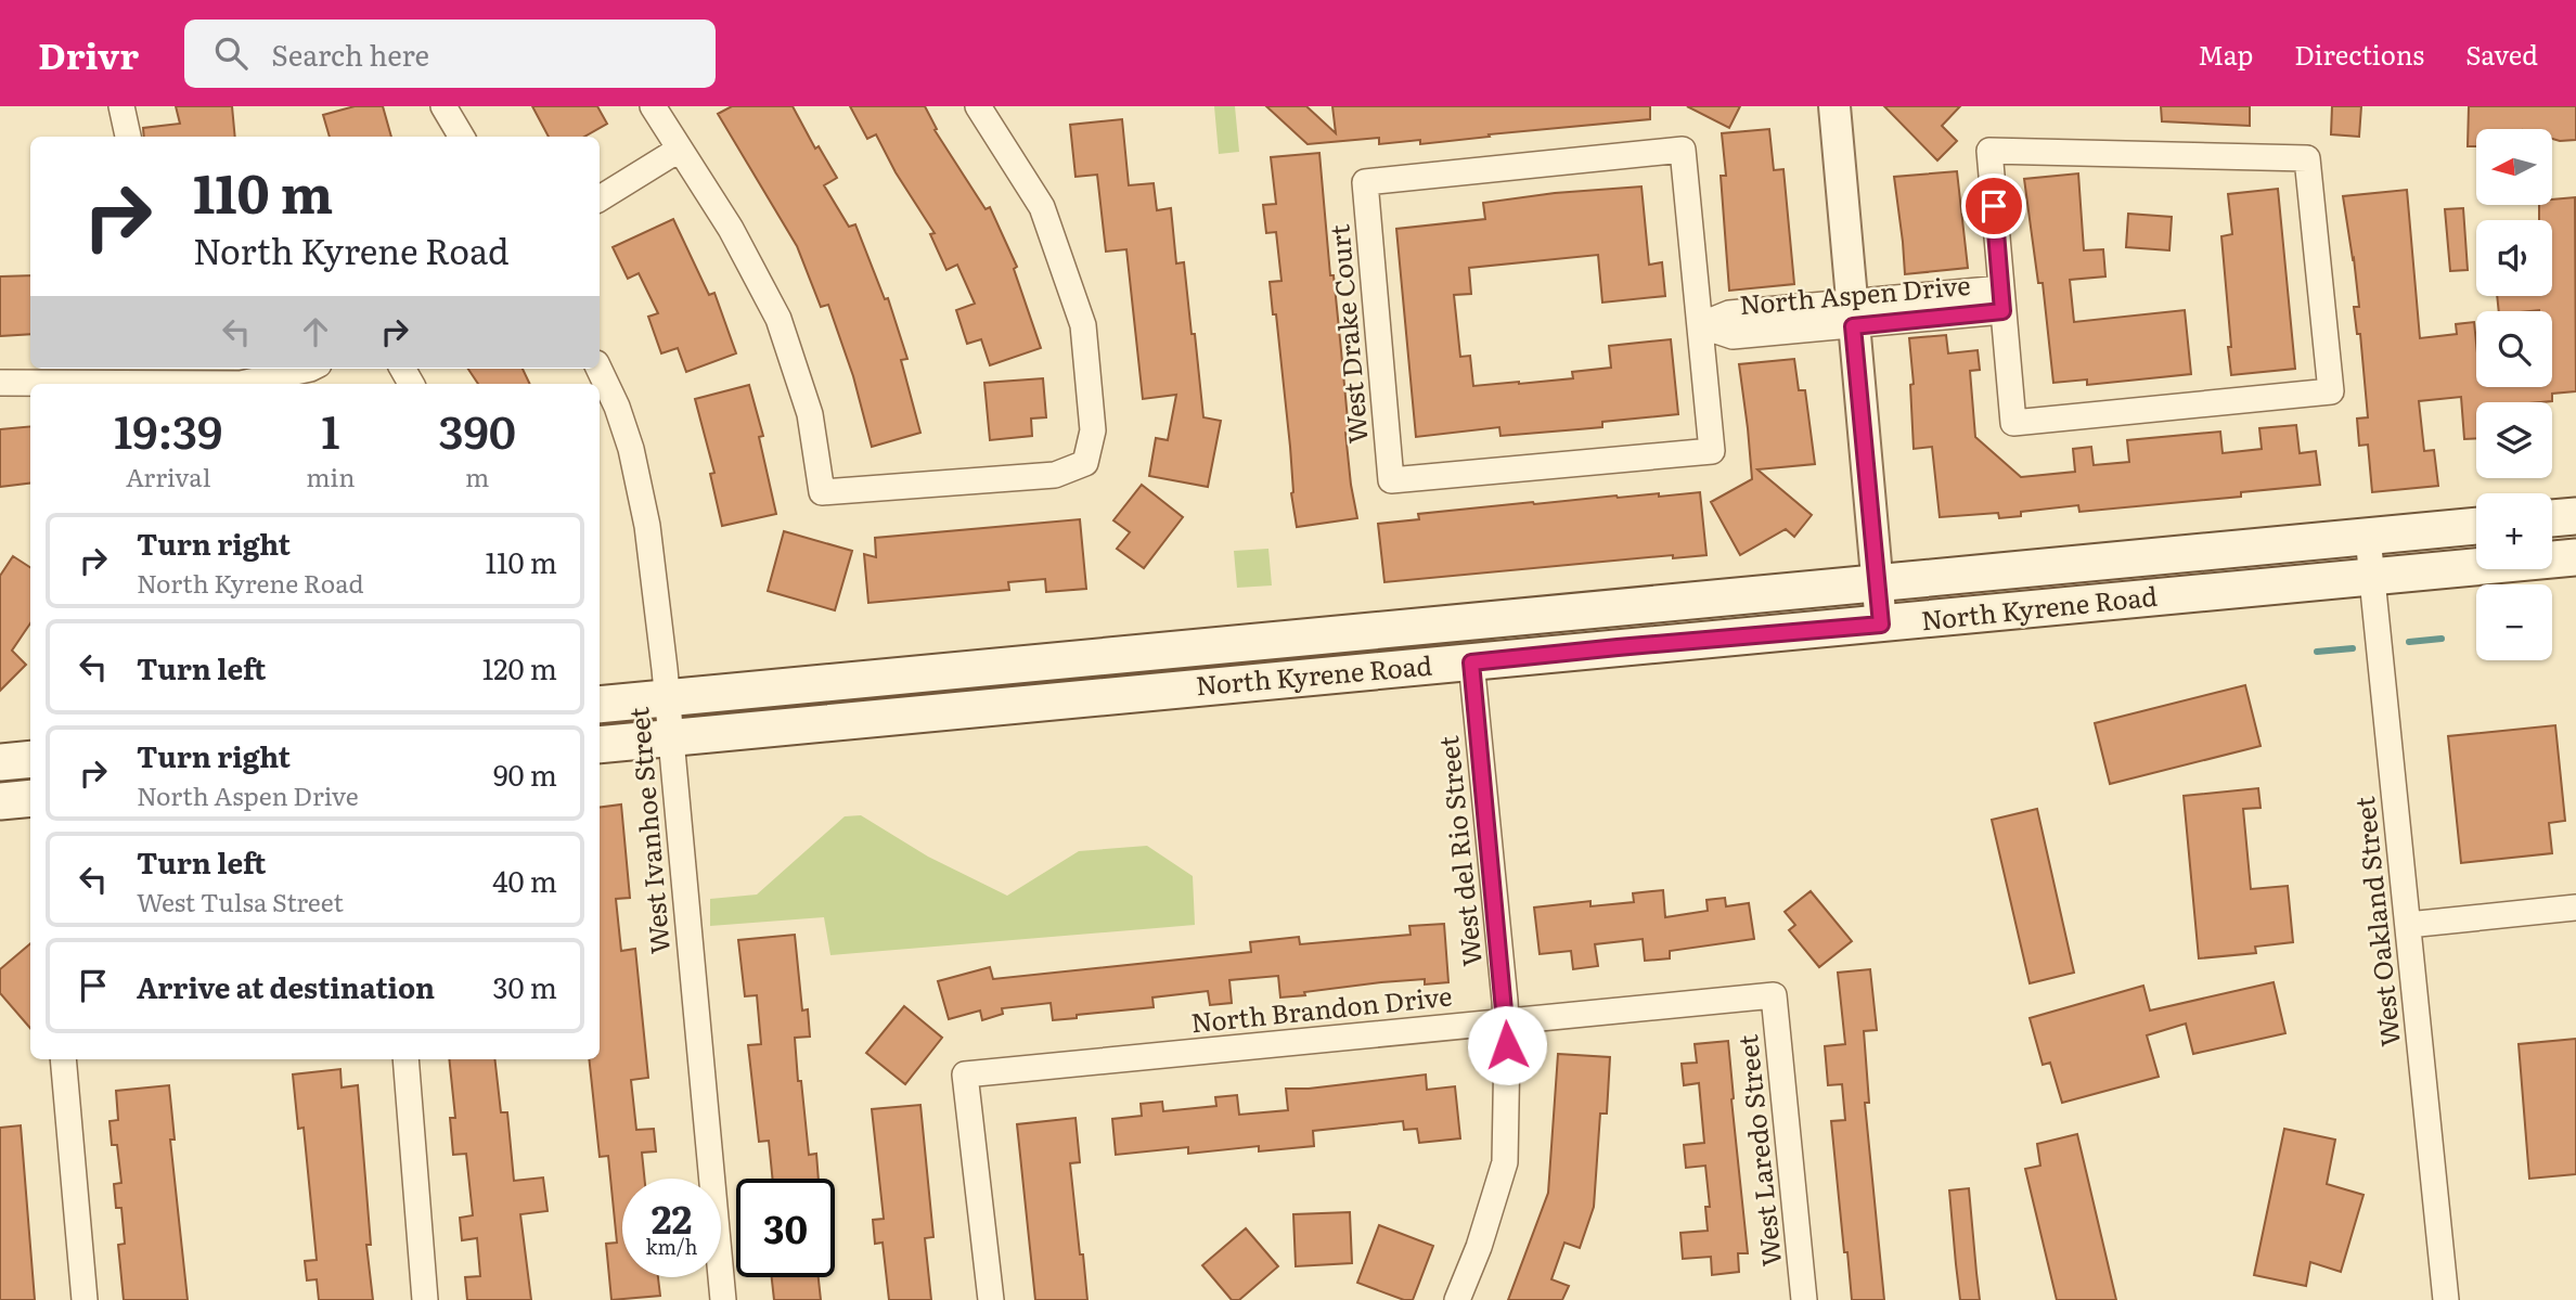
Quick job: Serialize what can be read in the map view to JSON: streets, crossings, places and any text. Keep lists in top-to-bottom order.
{
  "streets": {
    "main road": ["North Kyrene Road"],
    "street": [
      "North Aspen Drive",
      "West Drake Court",
      "West Ivanhoe Street",
      "West del Rio Street",
      "West Oakland Street",
      "North Brandon Drive",
      "West Laredo Street"
    ]
  },
  "crossings": [
    ["North Aspen Drive", "West Drake Court"],
    ["North Kyrene Road", "West Ivanhoe Street"],
    ["North Kyrene Road", "West del Rio Street"],
    ["North Kyrene Road", "West Oakland Street"],
    ["West del Rio Street", "North Brandon Drive"],
    ["North Brandon Drive", "West Laredo Street"]
  ],
  "north": "left",
  "page": {
    "header": "Drivr",
    "search": "Search here",
    "nav": ["Map", "Directions", "Saved"],
    "map_buttons": ["+", "−"],
    "turn": ["110 m", "North Kyrene Road"],
    "eta": [
      "19:39",
      "Arrival",
      "1",
      "min",
      "390",
      "m"
    ],
    "list": [
      {
        "name": "Turn right",
        "note": "North Kyrene Road",
        "value": "110 m"
      },
      {
        "name": "Turn left",
        "value": "120 m"
      },
      {
        "name": "Turn right",
        "note": "North Aspen Drive",
        "value": "90 m"
      },
      {
        "name": "Turn left",
        "note": "West Tulsa Street",
        "value": "40 m"
      },
      {
        "name": "Arrive at destination",
        "value": "30 m"
      }
    ],
    "speed": "22 km/h",
    "limit": "30"
  }
}
